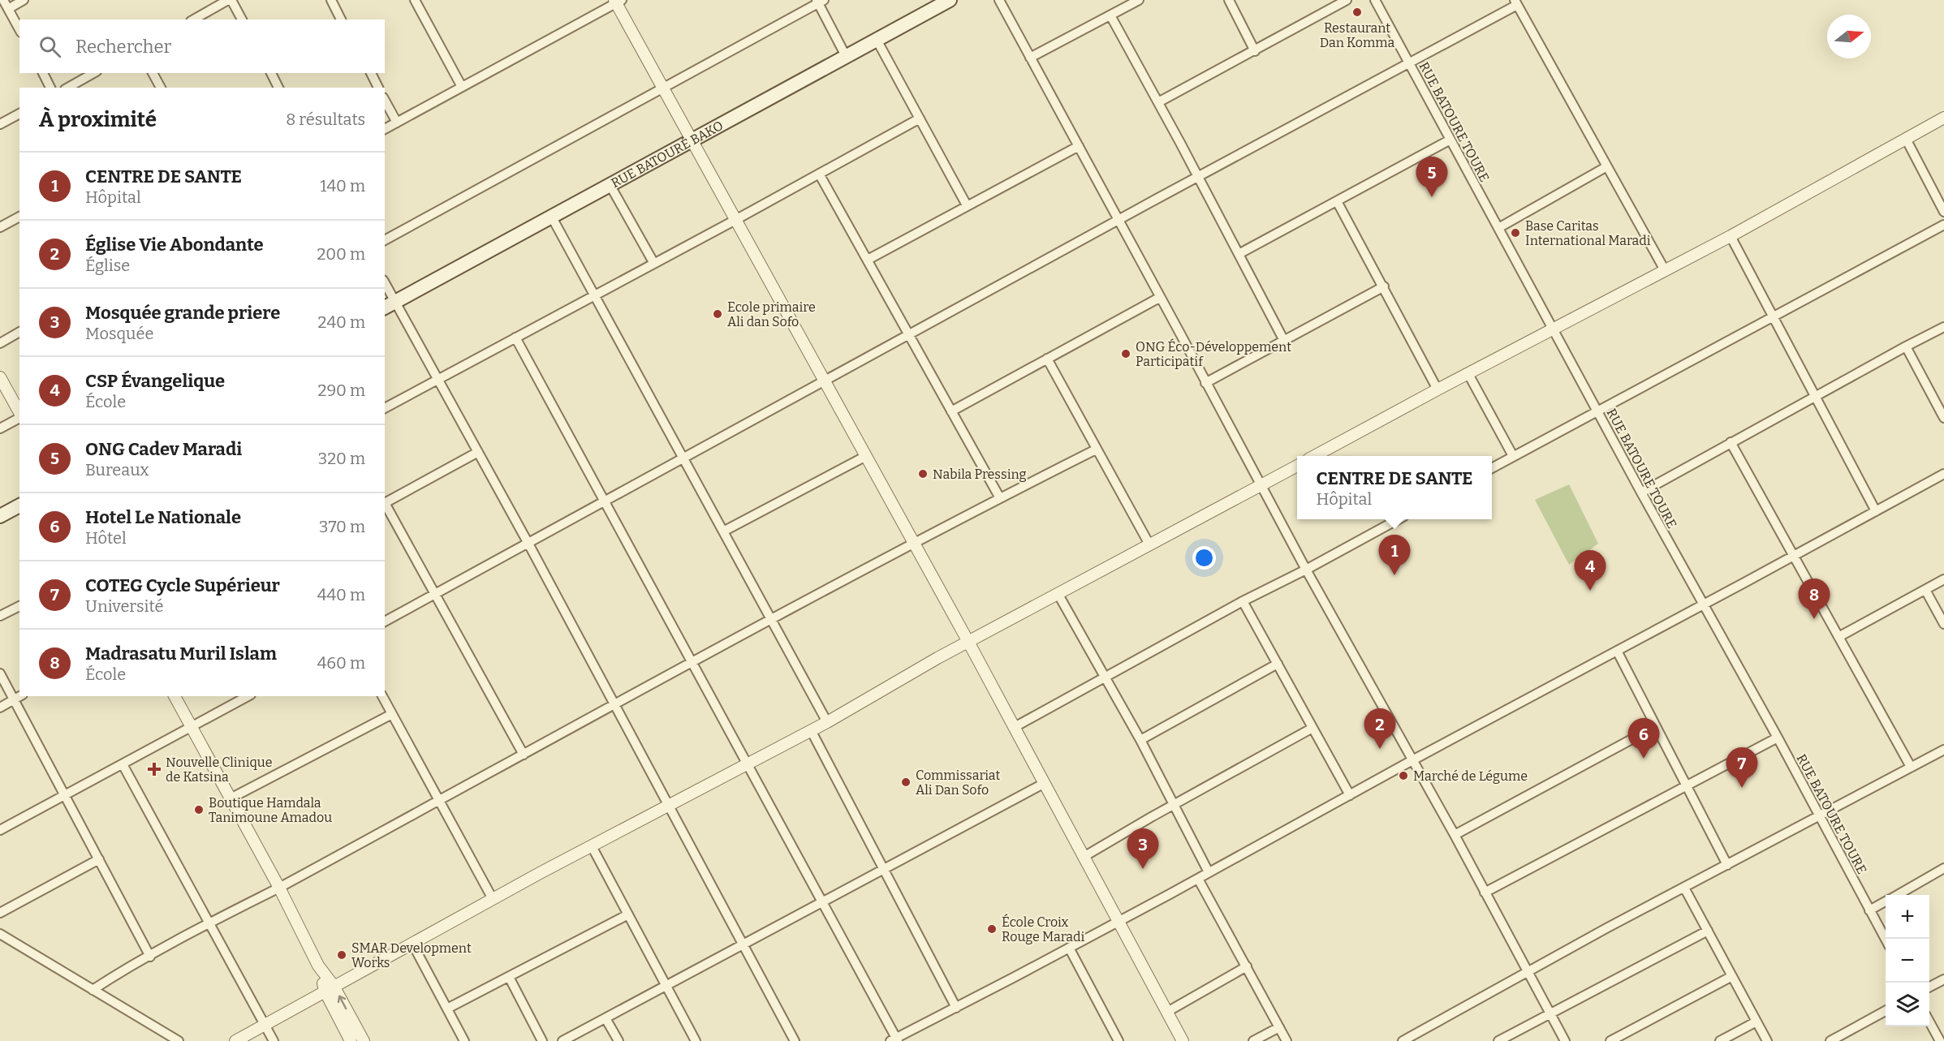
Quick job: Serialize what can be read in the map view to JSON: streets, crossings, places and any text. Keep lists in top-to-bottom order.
{
  "streets": {
    "main road": ["RUE BATOURÉ BAKO"],
    "street": ["RUE BATOURE TOURE"]
  },
  "places": {
    "other": [
      "Restaurant Dan Komma",
      "Base Caritas International Maradi",
      "Ecole primaire Ali dan Sofo",
      "ONG Éco-Développement Participatif",
      "Nabila Pressing",
      "Marché de Légume",
      "Commissariat Ali Dan Sofo",
      "Boutique Hamdala Tanimoune Amadou",
      "École Croix Rouge Maradi",
      "SMAR Development Works"
    ],
    "health": ["Nouvelle Clinique de Katsina"]
  },
  "north": "right",
  "page": {
    "search": "Rechercher",
    "heading": ["À proximité", "8 résultats"],
    "list": [
      {
        "mark": "1",
        "name": "CENTRE DE SANTE",
        "note": "Hôpital",
        "value": "140 m"
      },
      {
        "mark": "2",
        "name": "Église Vie Abondante",
        "note": "Église",
        "value": "200 m"
      },
      {
        "mark": "3",
        "name": "Mosquée grande priere",
        "note": "Mosquée",
        "value": "240 m"
      },
      {
        "mark": "4",
        "name": "CSP Évangelique",
        "note": "École",
        "value": "290 m"
      },
      {
        "mark": "5",
        "name": "ONG Cadev Maradi",
        "note": "Bureaux",
        "value": "320 m"
      },
      {
        "mark": "6",
        "name": "Hotel Le Nationale",
        "note": "Hôtel",
        "value": "370 m"
      },
      {
        "mark": "7",
        "name": "COTEG Cycle Supérieur",
        "note": "Université",
        "value": "440 m"
      },
      {
        "mark": "8",
        "name": "Madrasatu Muril Islam",
        "note": "École",
        "value": "460 m"
      }
    ],
    "pins": [
      "5",
      "1",
      "4",
      "8",
      "2",
      "6",
      "7",
      "3"
    ],
    "popup": ["CENTRE DE SANTE", "Hôpital"],
    "map_buttons": ["+", "−"]
  }
}
